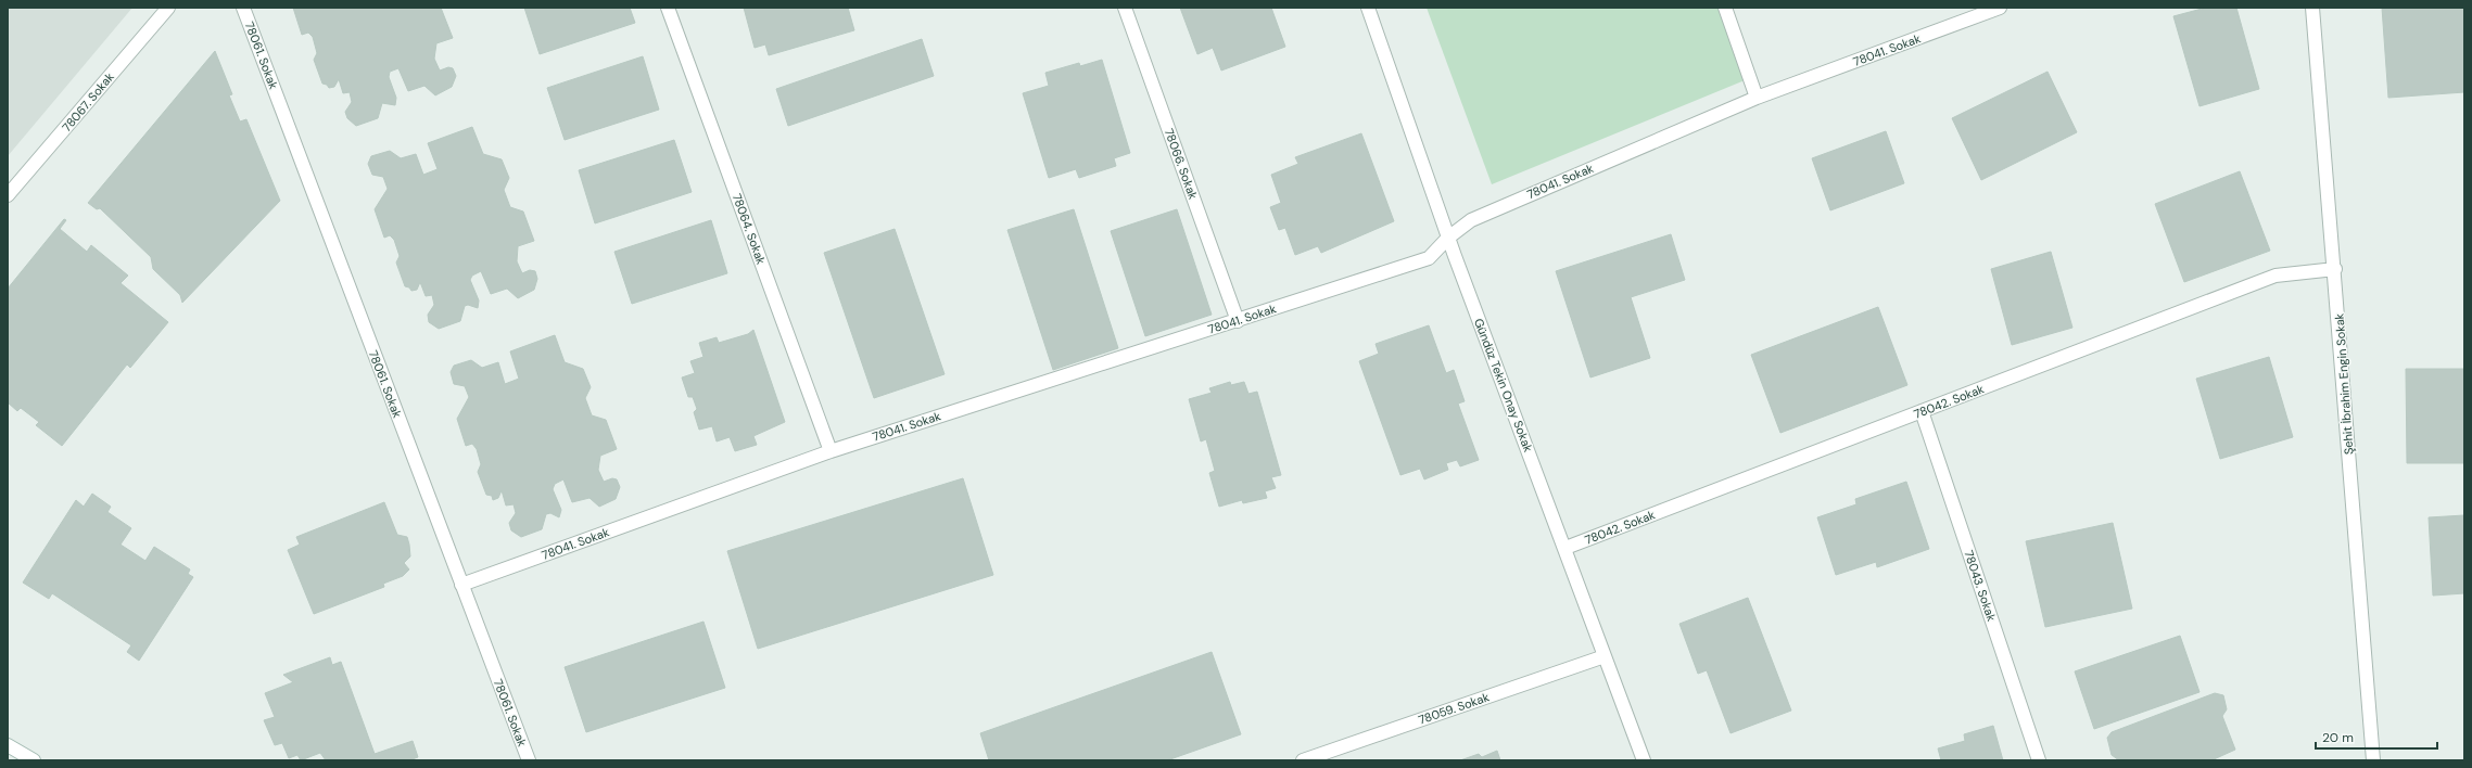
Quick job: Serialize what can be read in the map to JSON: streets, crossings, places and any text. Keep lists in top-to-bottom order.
{
  "streets": {
    "street": [
      "78041. Sokak",
      "78061. Sokak",
      "78067. Sokak",
      "78066. Sokak",
      "78064. Sokak",
      "Şehit İbrahim Engin Sokak",
      "Gündüz Tekin Onay Sokak",
      "78042. Sokak",
      "78043. Sokak",
      "78059. Sokak"
    ]
  },
  "crossings": [
    ["78041. Sokak", "78061. Sokak"],
    ["78041. Sokak", "78066. Sokak"],
    ["78041. Sokak", "78064. Sokak"],
    ["78041. Sokak", "Gündüz Tekin Onay Sokak"],
    ["Şehit İbrahim Engin Sokak", "78042. Sokak"],
    ["Gündüz Tekin Onay Sokak", "78042. Sokak"],
    ["Gündüz Tekin Onay Sokak", "78059. Sokak"],
    ["78042. Sokak", "78043. Sokak"]
  ],
  "scale_bar": "20 m"
}
